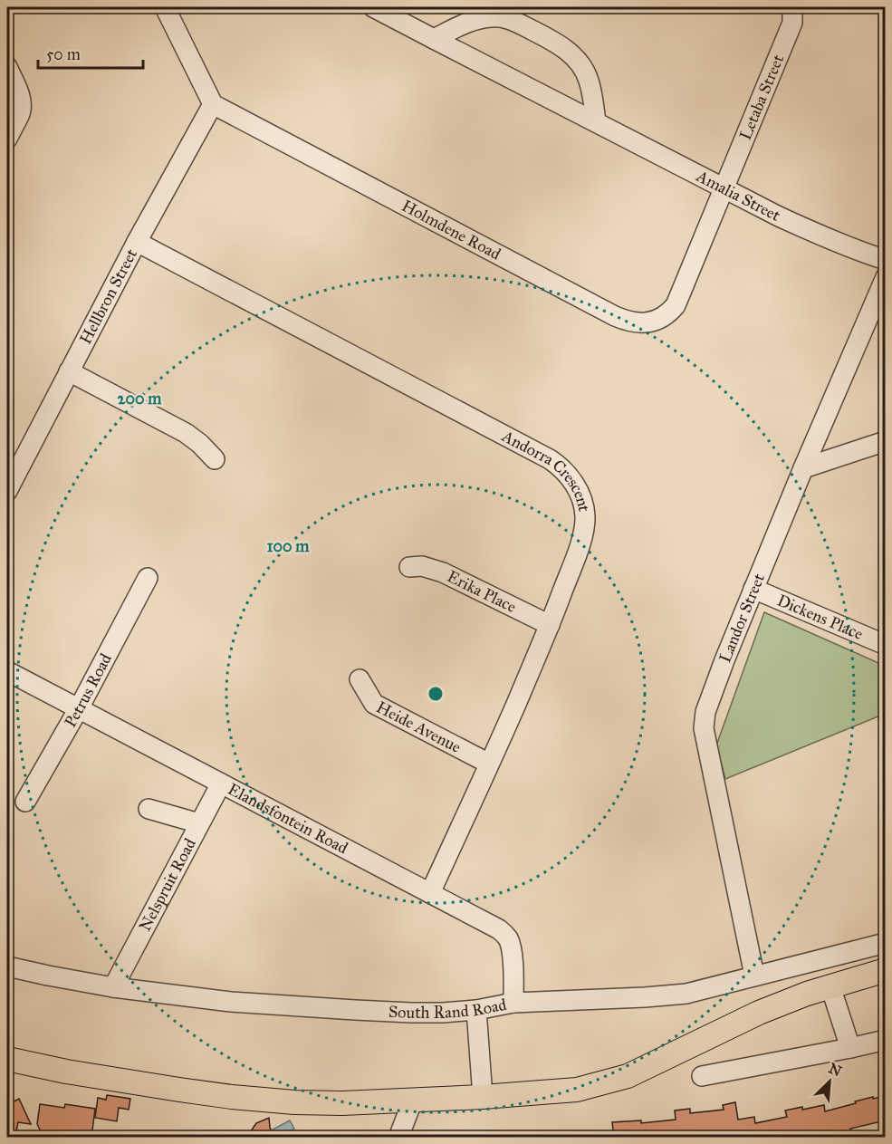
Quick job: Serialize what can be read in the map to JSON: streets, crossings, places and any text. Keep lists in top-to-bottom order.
{
  "streets": {
    "street": [
      "Letaba Street",
      "Amalia Street",
      "Holmdene Road",
      "Hellbron Street",
      "Andorra Crescent",
      "Erika Place",
      "Dickens Place",
      "Landor Street",
      "Petrus Road",
      "Heide Avenue",
      "Elandsfontein Road",
      "Nelspruit Road",
      "South Rand Road"
    ]
  },
  "crossings": [
    ["Letaba Street", "Amalia Street"],
    ["Letaba Street", "Holmdene Road"],
    ["Amalia Street", "Holmdene Road"],
    ["Holmdene Road", "Hellbron Street"],
    ["Hellbron Street", "Andorra Crescent"],
    ["Andorra Crescent", "Erika Place"],
    ["Andorra Crescent", "Heide Avenue"],
    ["Andorra Crescent", "Elandsfontein Road"],
    ["Dickens Place", "Landor Street"],
    ["Landor Street", "South Rand Road"],
    ["Petrus Road", "Elandsfontein Road"],
    ["Elandsfontein Road", "Nelspruit Road"],
    ["Elandsfontein Road", "South Rand Road"],
    ["Nelspruit Road", "South Rand Road"]
  ],
  "scale_bar": "50 m",
  "north": "top right",
  "rings": ["200 m", "100 m"]
}
